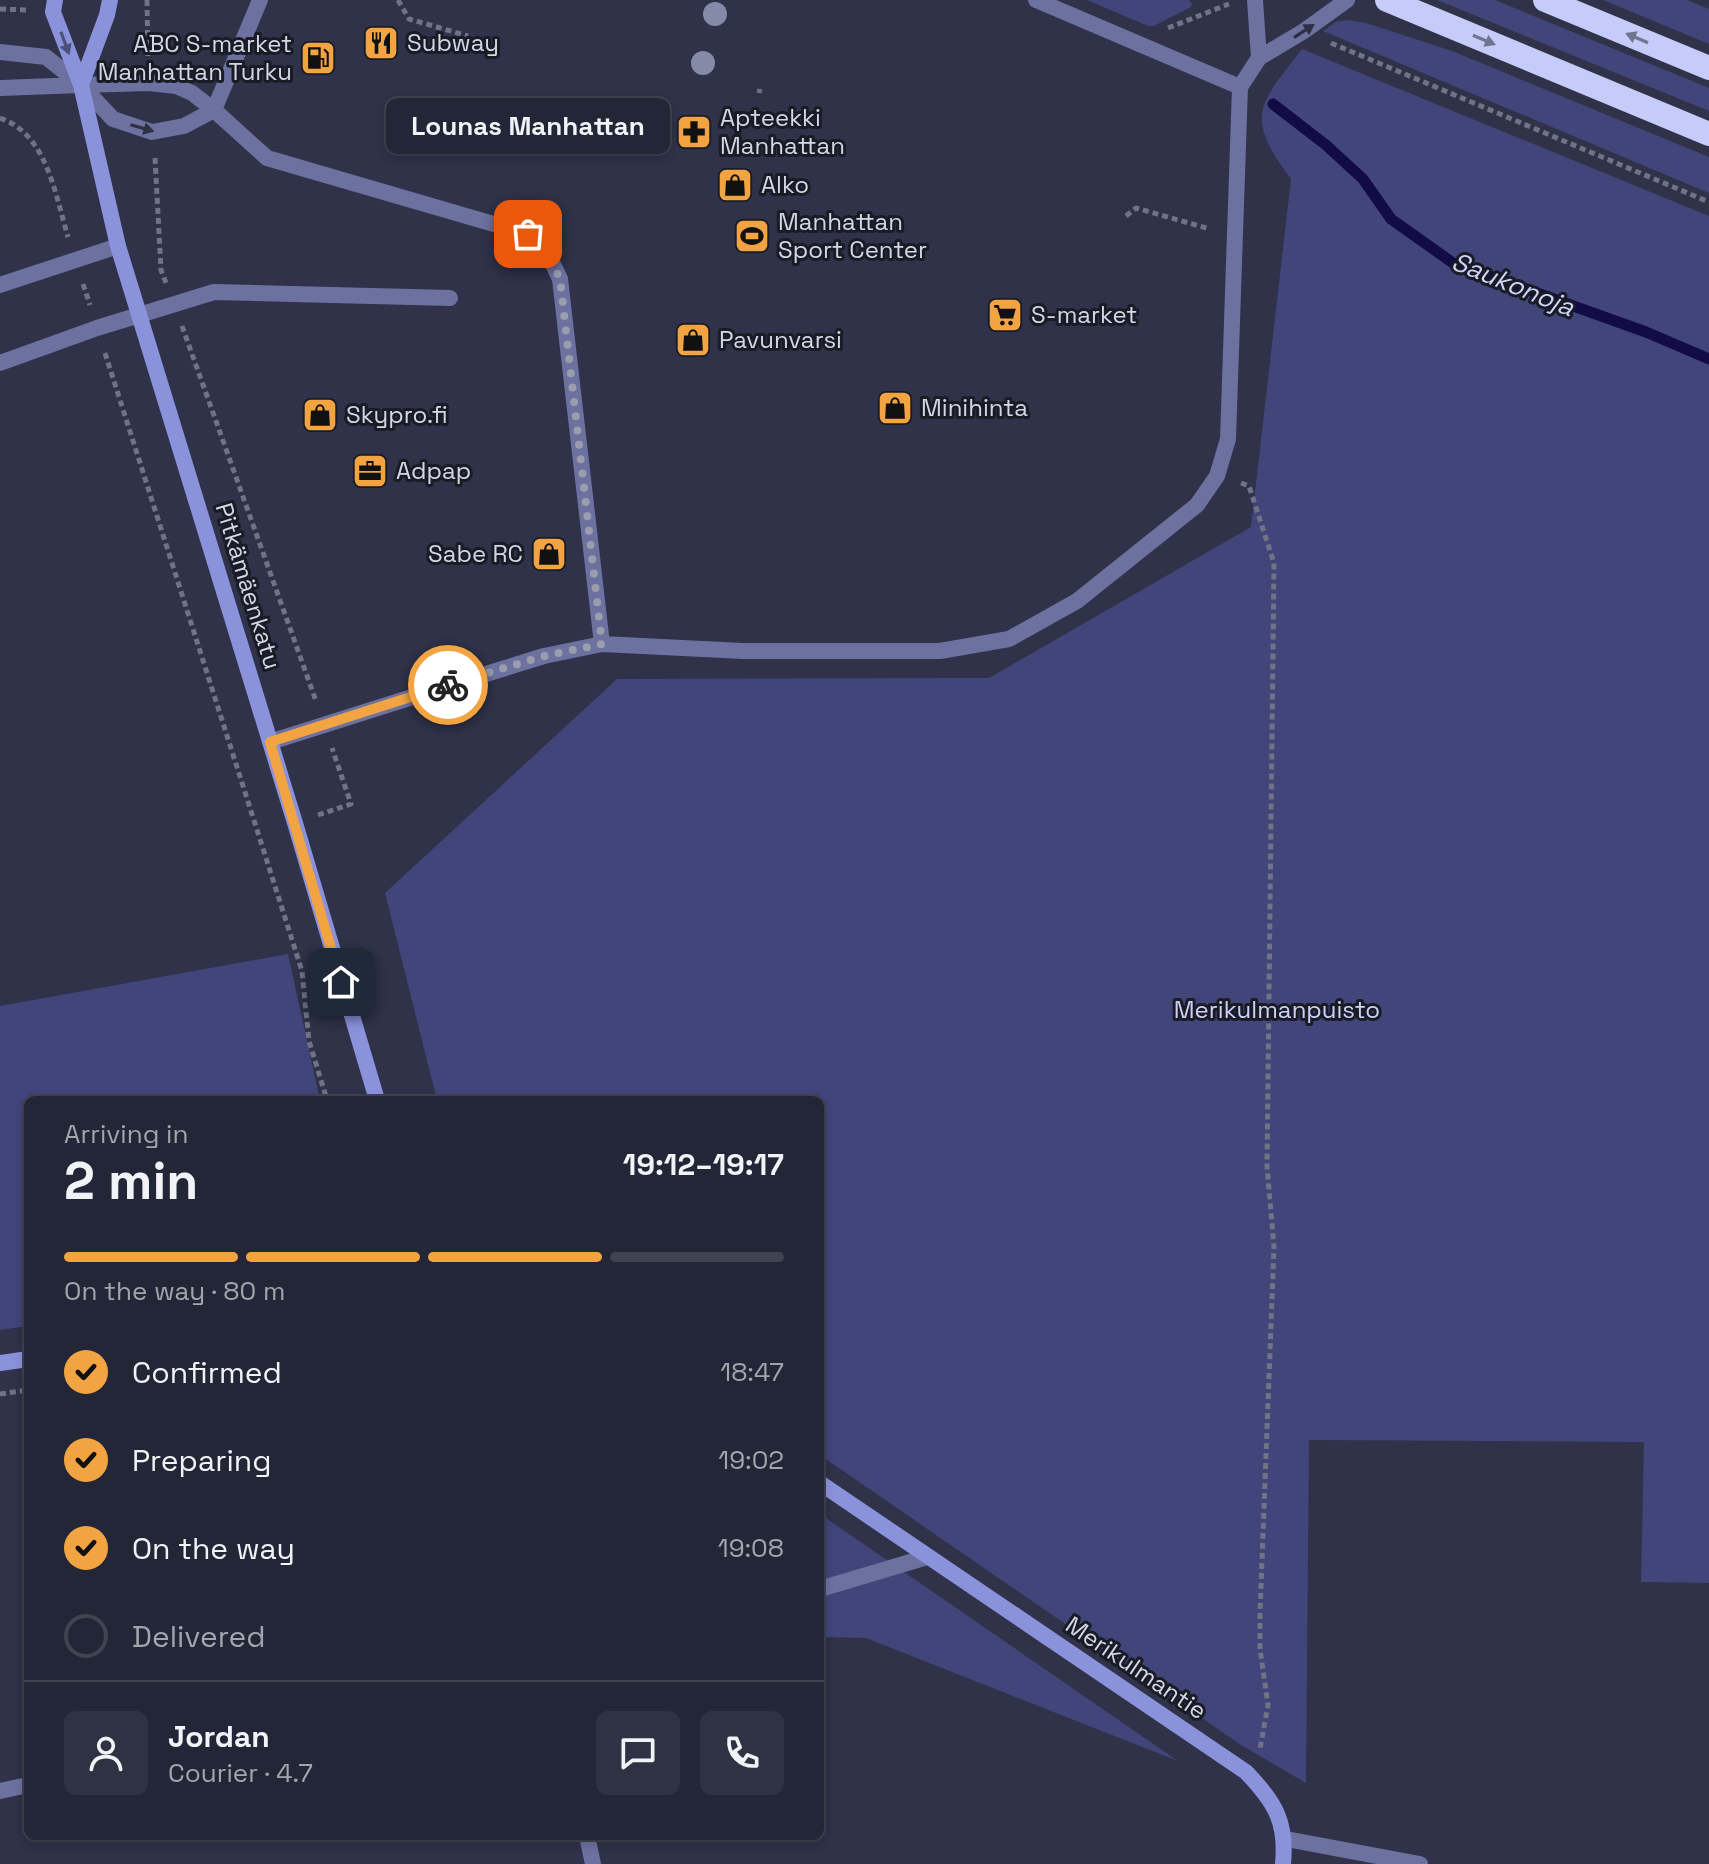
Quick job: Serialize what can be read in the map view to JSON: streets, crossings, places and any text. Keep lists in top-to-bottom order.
{
  "streets": {
    "street": ["Pitkämäenkatu", "Merikulmantie"]
  },
  "water": ["Saukonoja"],
  "parks": ["Merikulmanpuisto"],
  "places": {
    "restaurant": ["Subway"],
    "fuel station": ["ABC S-market Manhattan Turku"],
    "pharmacy": ["Apteekki Manhattan"],
    "shop": [
      "Alko",
      "Pavunvarsi",
      "Minihinta",
      "Skypro.fi",
      "Sabe RC"
    ],
    "other": ["Lounas Manhattan"],
    "sports": ["Manhattan Sport Center"],
    "supermarket": ["S-market"],
    "office": ["Adpap"]
  },
  "page": {
    "bubble": "Lounas Manhattan",
    "heading": ["2 min", "Arriving in", "19:12–19:17"],
    "panel": ["Jordan", "Courier · 4.7"],
    "bar": "On the way · 80 m",
    "list": [
      ["Confirmed", "18:47"],
      ["Preparing", "19:02"],
      ["On the way", "19:08"],
      "Delivered"
    ]
  }
}
